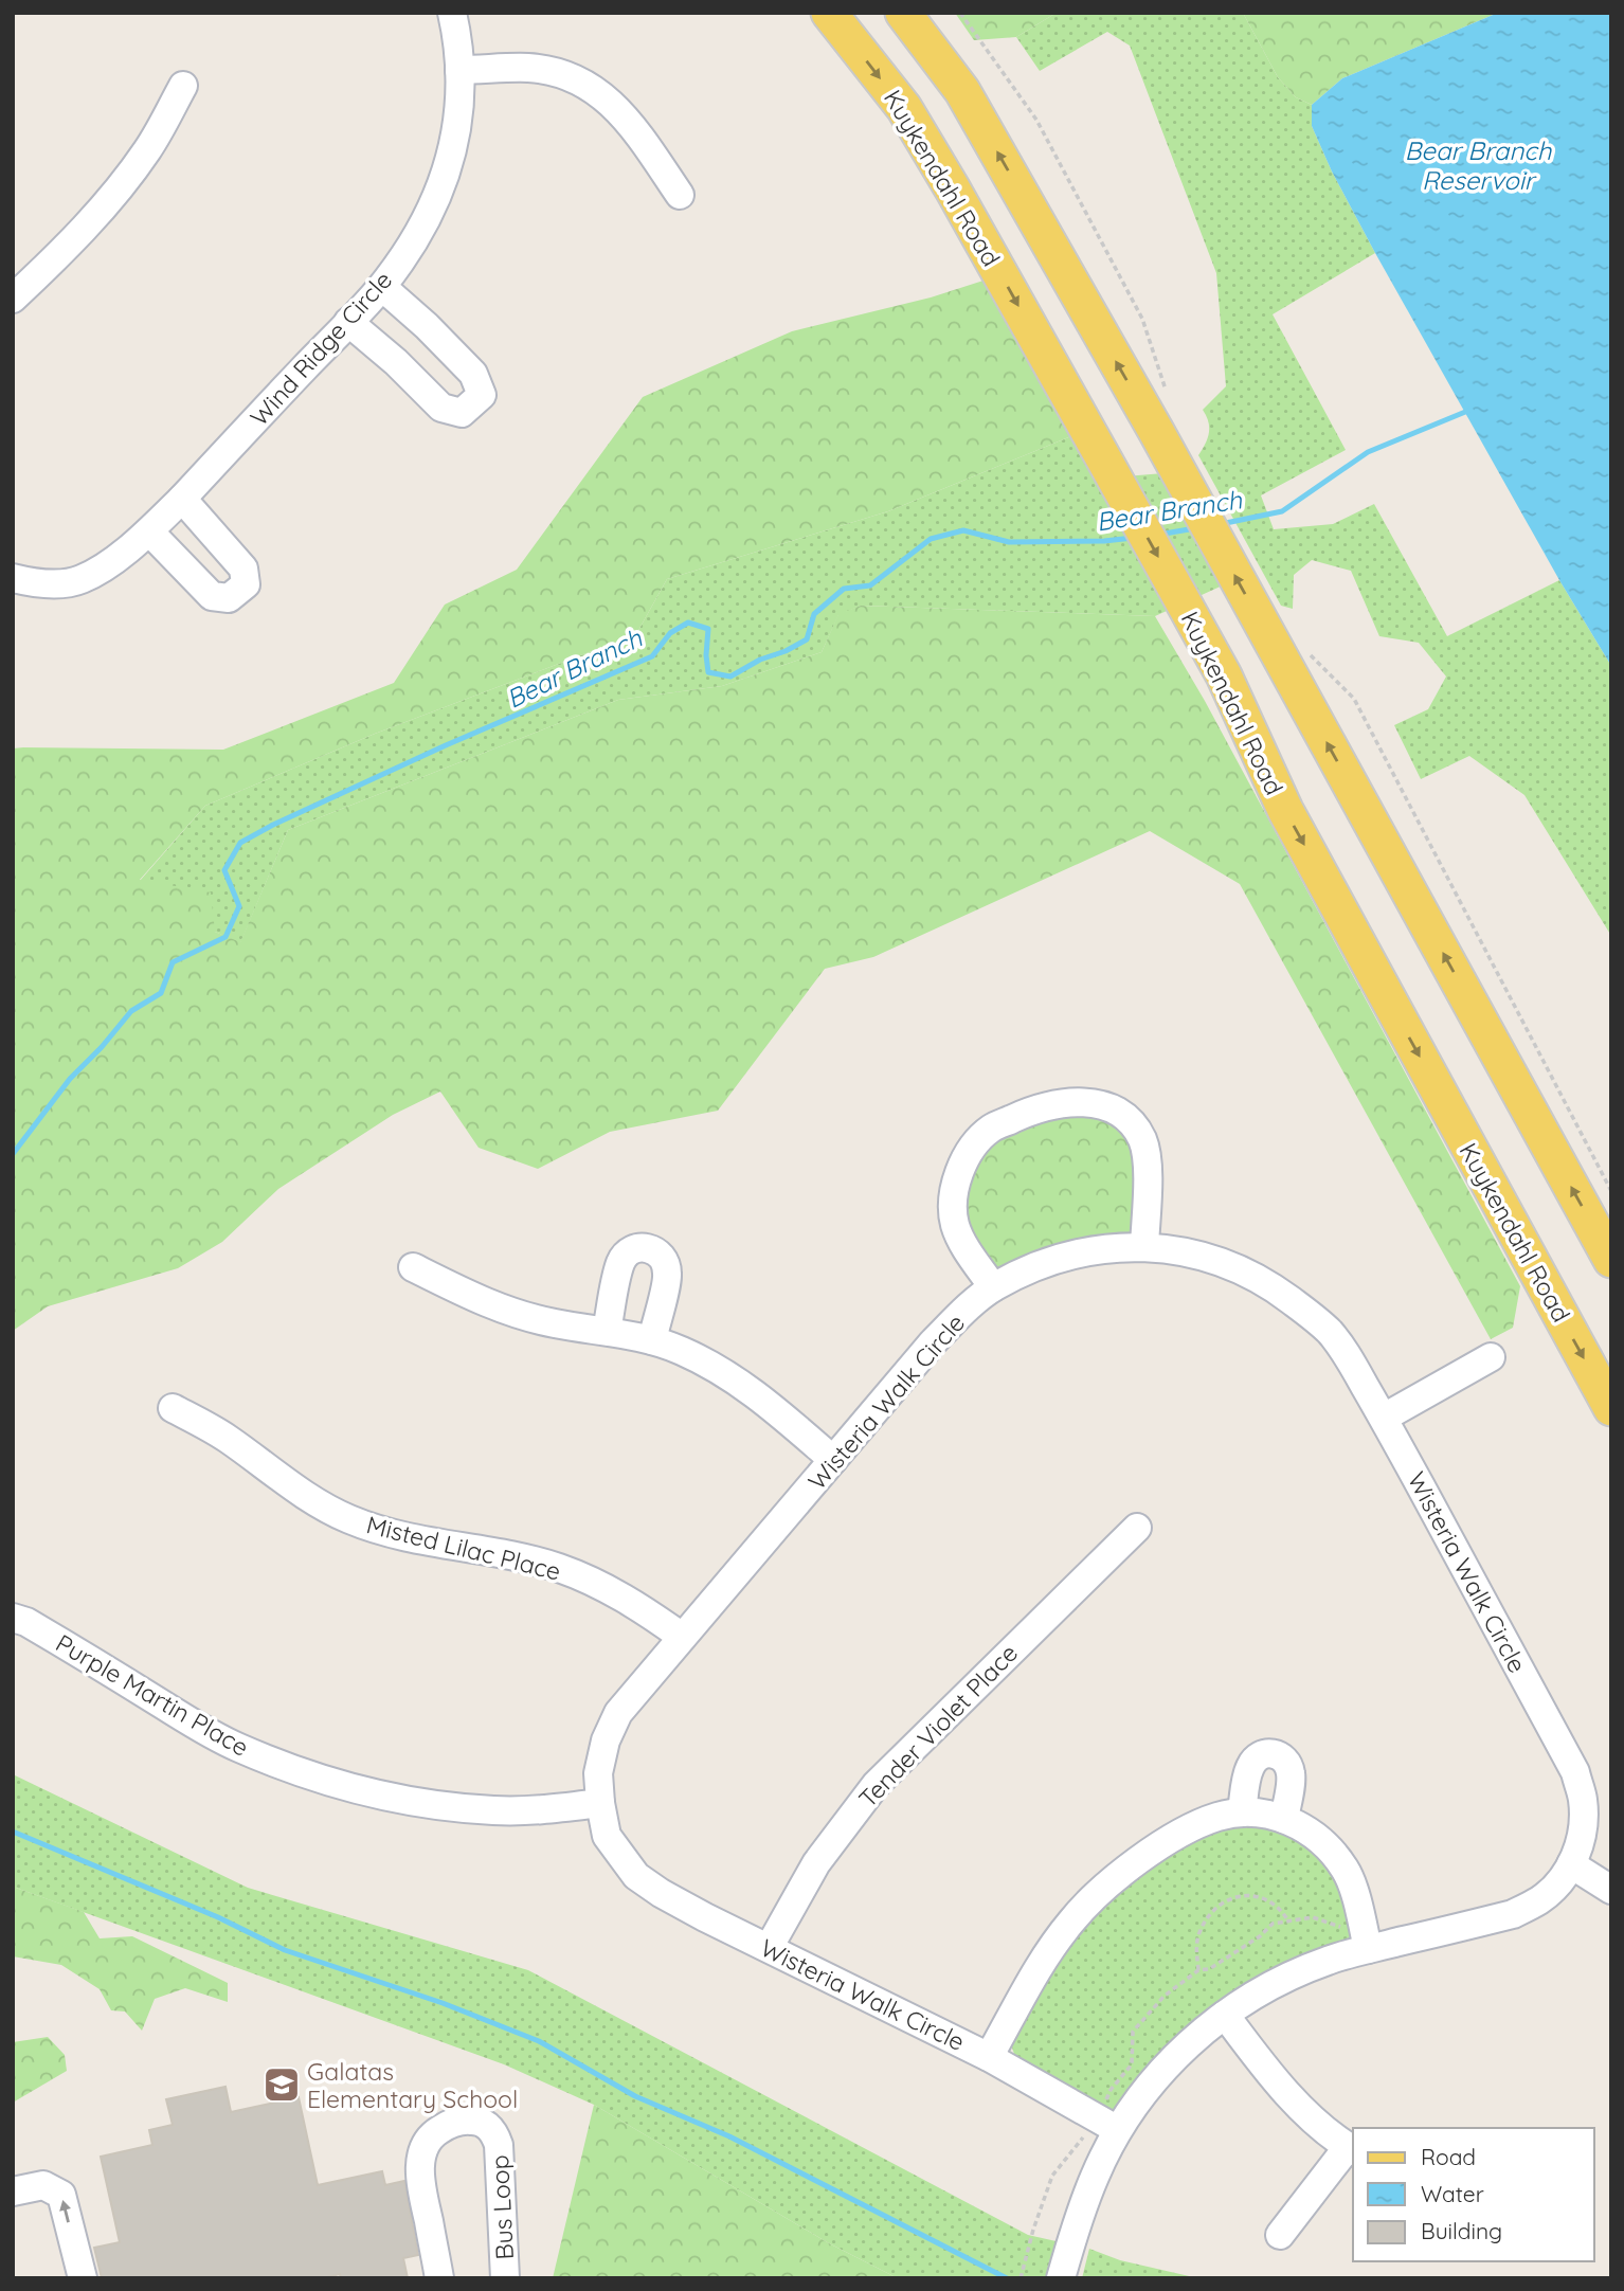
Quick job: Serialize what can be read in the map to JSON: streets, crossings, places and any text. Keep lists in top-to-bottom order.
{
  "streets": {
    "main road": ["Kuykendahl Road"],
    "street": [
      "Wind Ridge Circle",
      "Wisteria Walk Circle",
      "Misted Lilac Place",
      "Purple Martin Place",
      "Tender Violet Place",
      "Bus Loop"
    ]
  },
  "crossings": [
    ["Wisteria Walk Circle", "Misted Lilac Place"],
    ["Wisteria Walk Circle", "Purple Martin Place"],
    ["Wisteria Walk Circle", "Tender Violet Place"]
  ],
  "water": ["Bear Branch Reservoir", "Bear Branch"],
  "places": {
    "school or university": ["Galatas Elementary School"]
  },
  "legend": ["Road", "Water", "Building"]
}
